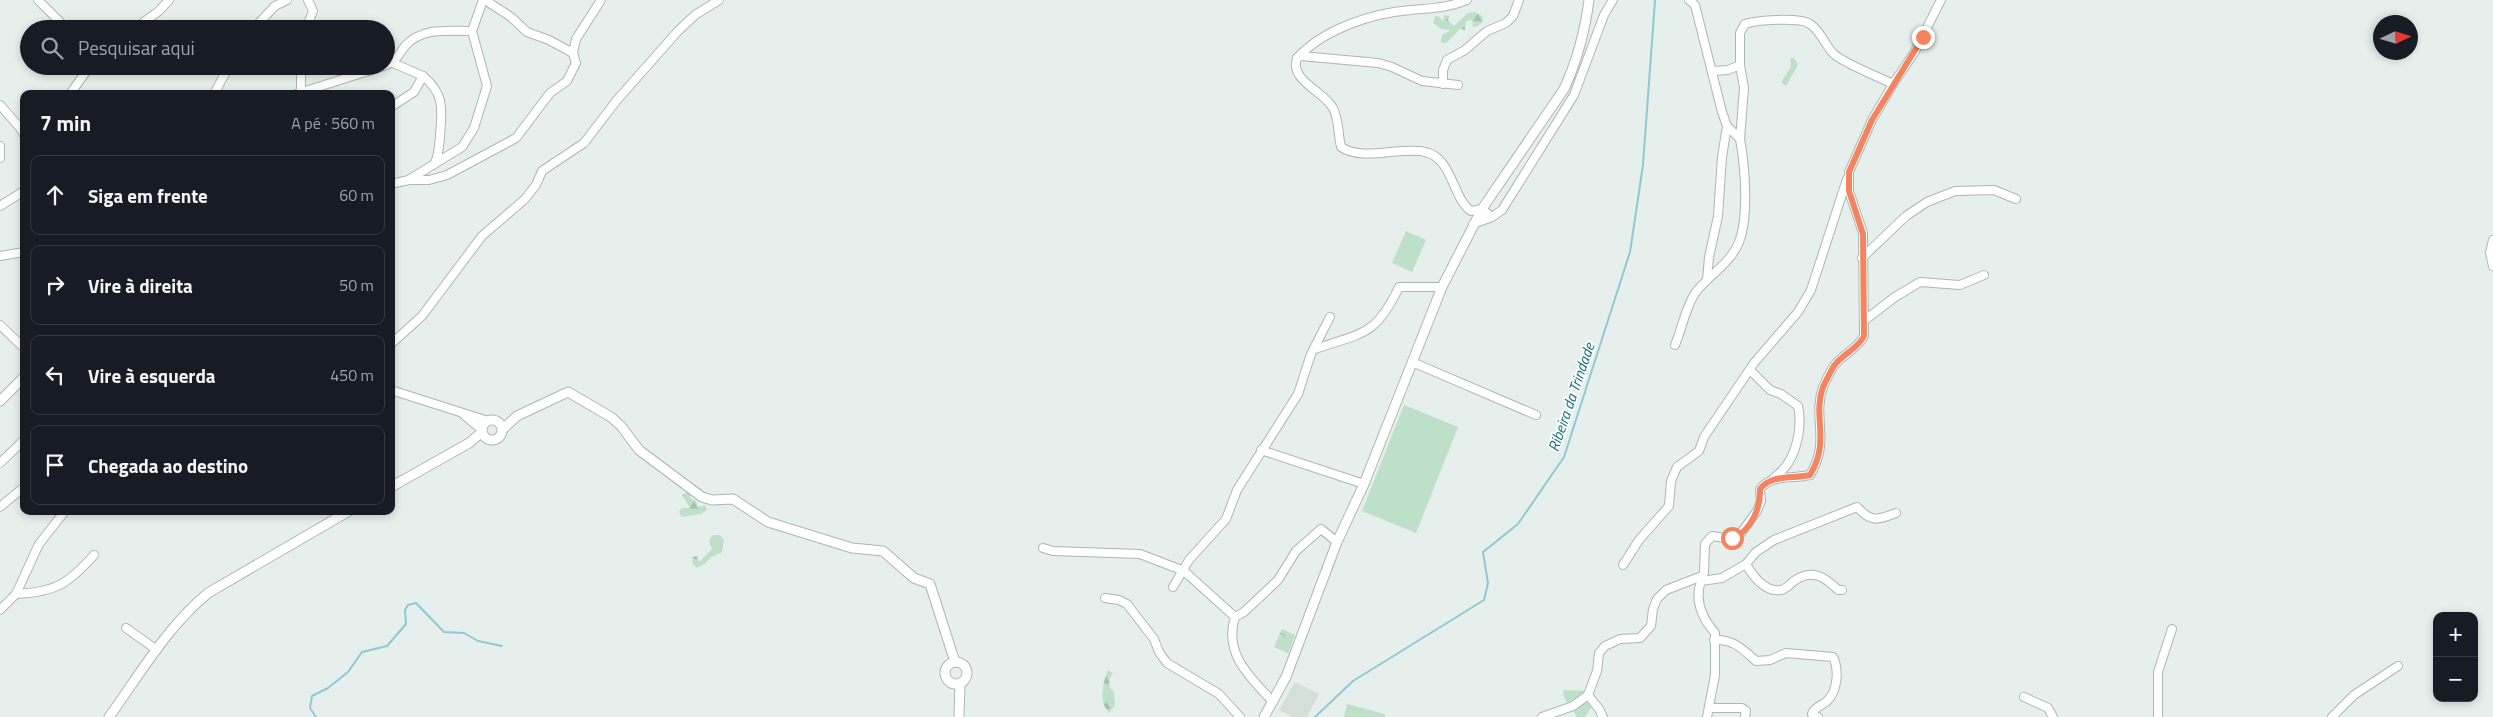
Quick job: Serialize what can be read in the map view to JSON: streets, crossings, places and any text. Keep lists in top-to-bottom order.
{
  "water": ["Ribeira da Trindade"],
  "north": "right",
  "page": {
    "search": "Pesquisar aqui",
    "heading": ["7 min", "A pé · 560 m"],
    "list": [
      ["Siga em frente", "60 m"],
      ["Vire à direita", "50 m"],
      ["Vire à esquerda", "450 m"],
      "Chegada ao destino"
    ],
    "map_buttons": ["+", "−"]
  }
}
